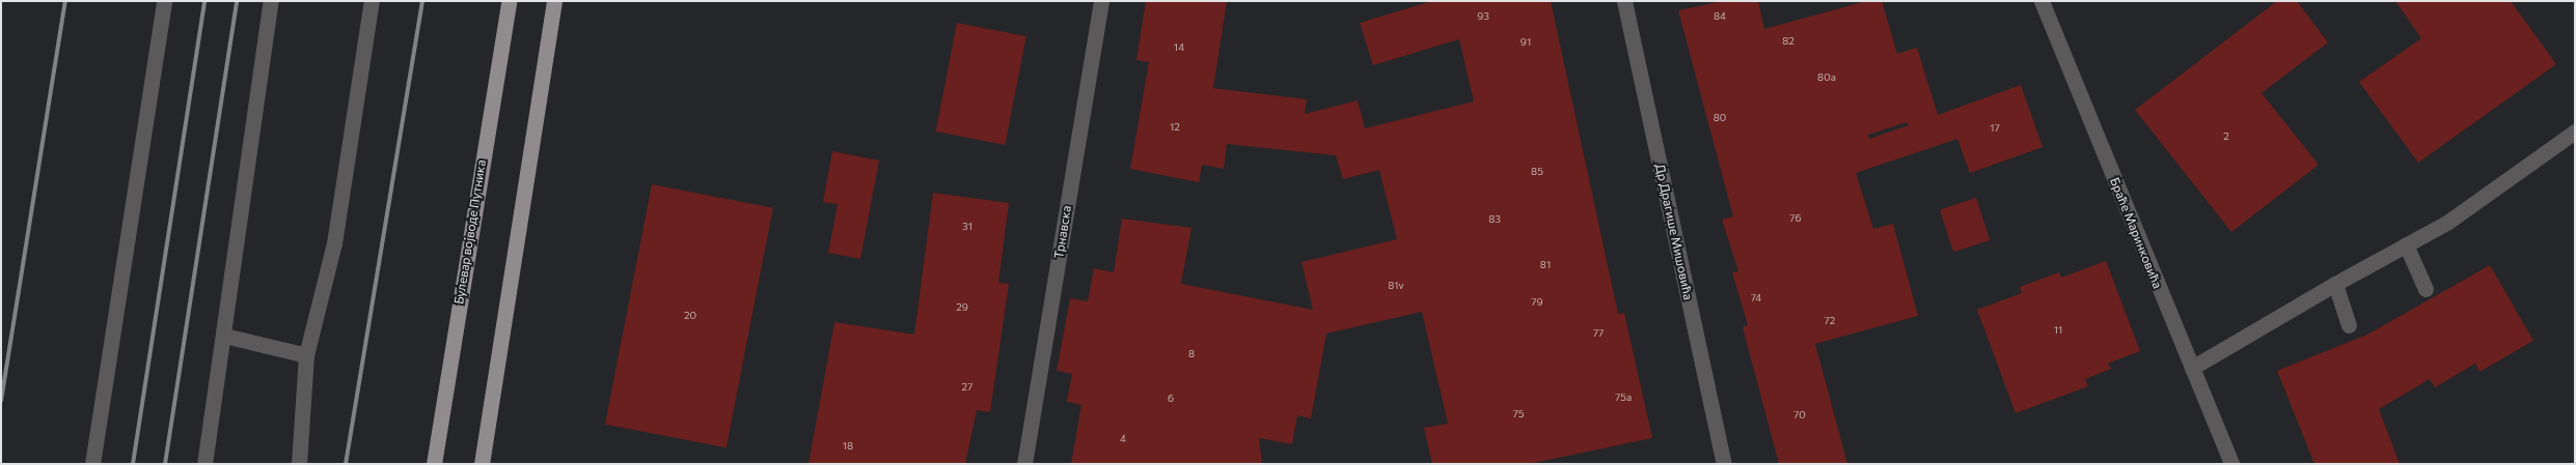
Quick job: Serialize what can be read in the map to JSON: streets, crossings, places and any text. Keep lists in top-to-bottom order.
{
  "streets": {
    "main road": ["Булевар војводе Путника"],
    "street": ["Трнавска", "Др Драгише Мишовића", "Браће Маринковића"]
  },
  "house_numbers": [
    "93",
    "84",
    "82",
    "91",
    "14",
    "80a",
    "80",
    "12",
    "17",
    "2",
    "85",
    "76",
    "83",
    "31",
    "81",
    "81v",
    "74",
    "79",
    "29",
    "20",
    "72",
    "11",
    "77",
    "8",
    "27",
    "75a",
    "6",
    "75",
    "70",
    "4",
    "18"
  ]
}
